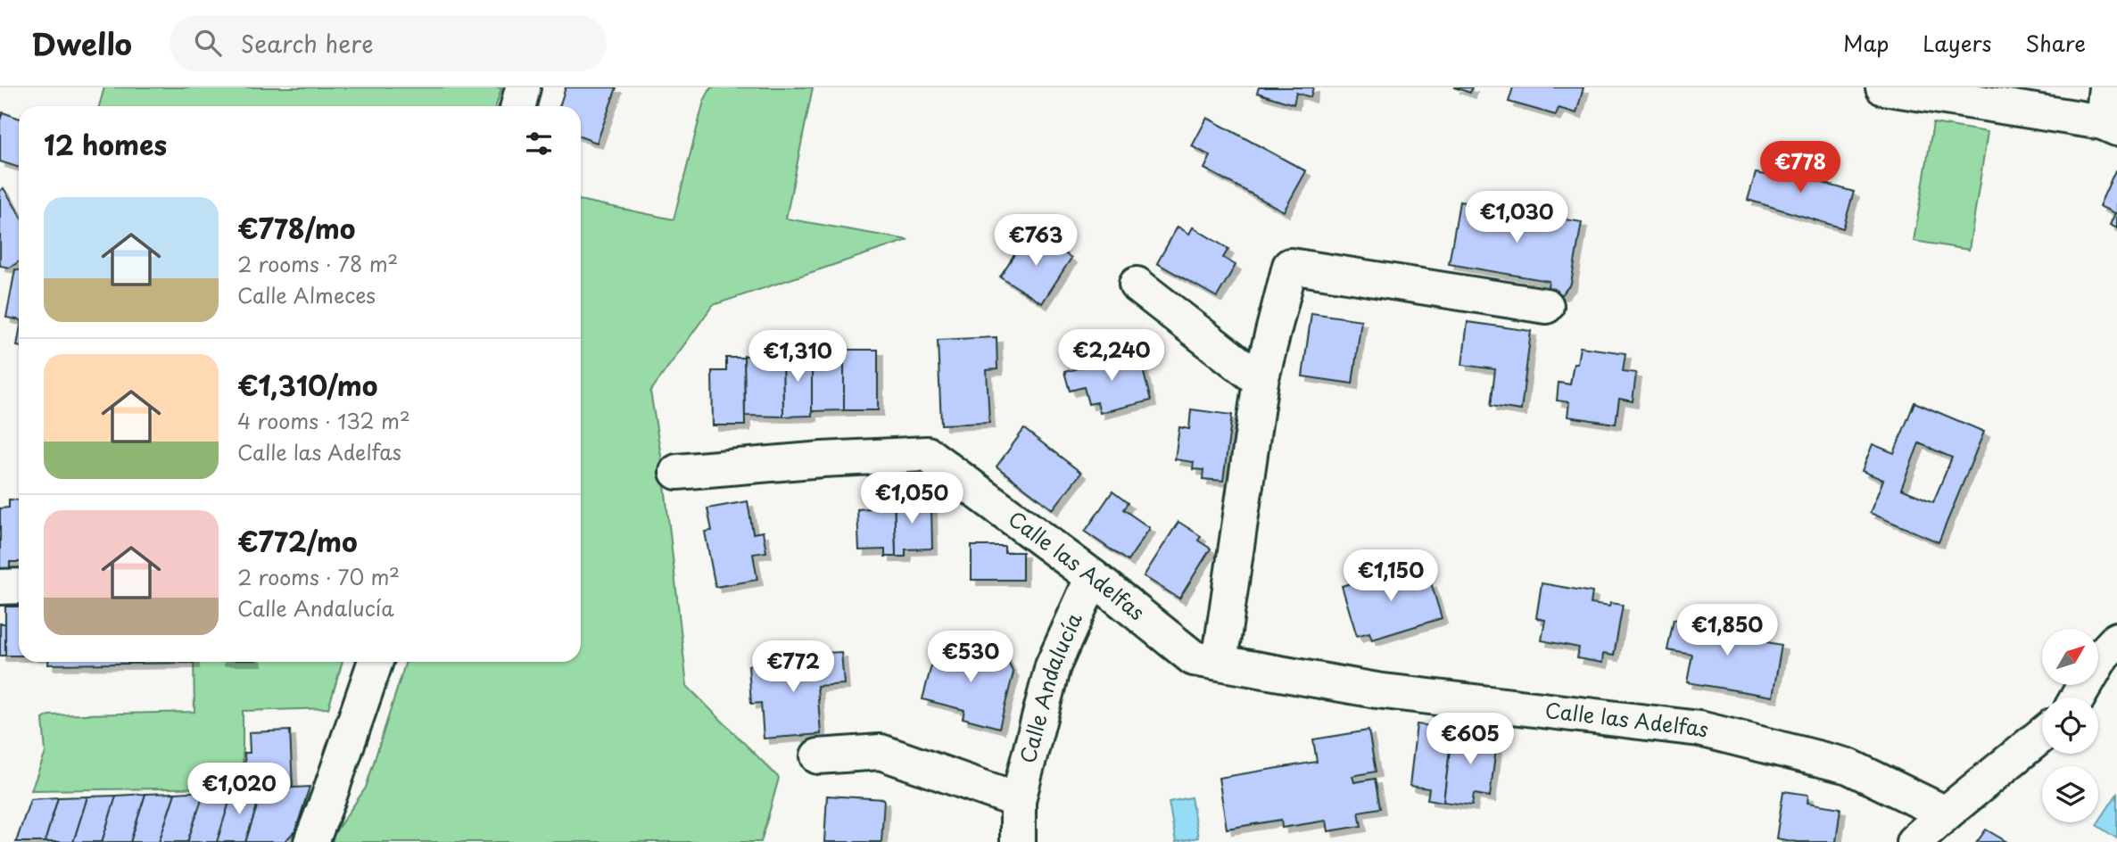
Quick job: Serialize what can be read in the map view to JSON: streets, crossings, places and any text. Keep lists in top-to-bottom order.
{
  "streets": {
    "street": ["Calle las Adelfas", "Calle Andalucía"]
  },
  "crossings": [
    ["Calle las Adelfas", "Calle Andalucía"]
  ],
  "north": "top right",
  "page": {
    "header": "Dwello",
    "search": "Search here",
    "nav": ["Map", "Layers", "Share"],
    "heading": "12 homes",
    "price": [
      "€778",
      "€1,030",
      "€763",
      "€2,240",
      "€1,310",
      "€1,050",
      "€1,150",
      "€1,850",
      "€530",
      "€772",
      "€605",
      "€1,020"
    ],
    "list": [
      {
        "name": "€778/mo",
        "note": "2 rooms · 78 m² · Calle Almeces"
      },
      {
        "name": "€1,310/mo",
        "note": "4 rooms · 132 m² · Calle las Adelfas"
      },
      {
        "name": "€772/mo",
        "note": "2 rooms · 70 m² · Calle Andalucía"
      }
    ]
  }
}
